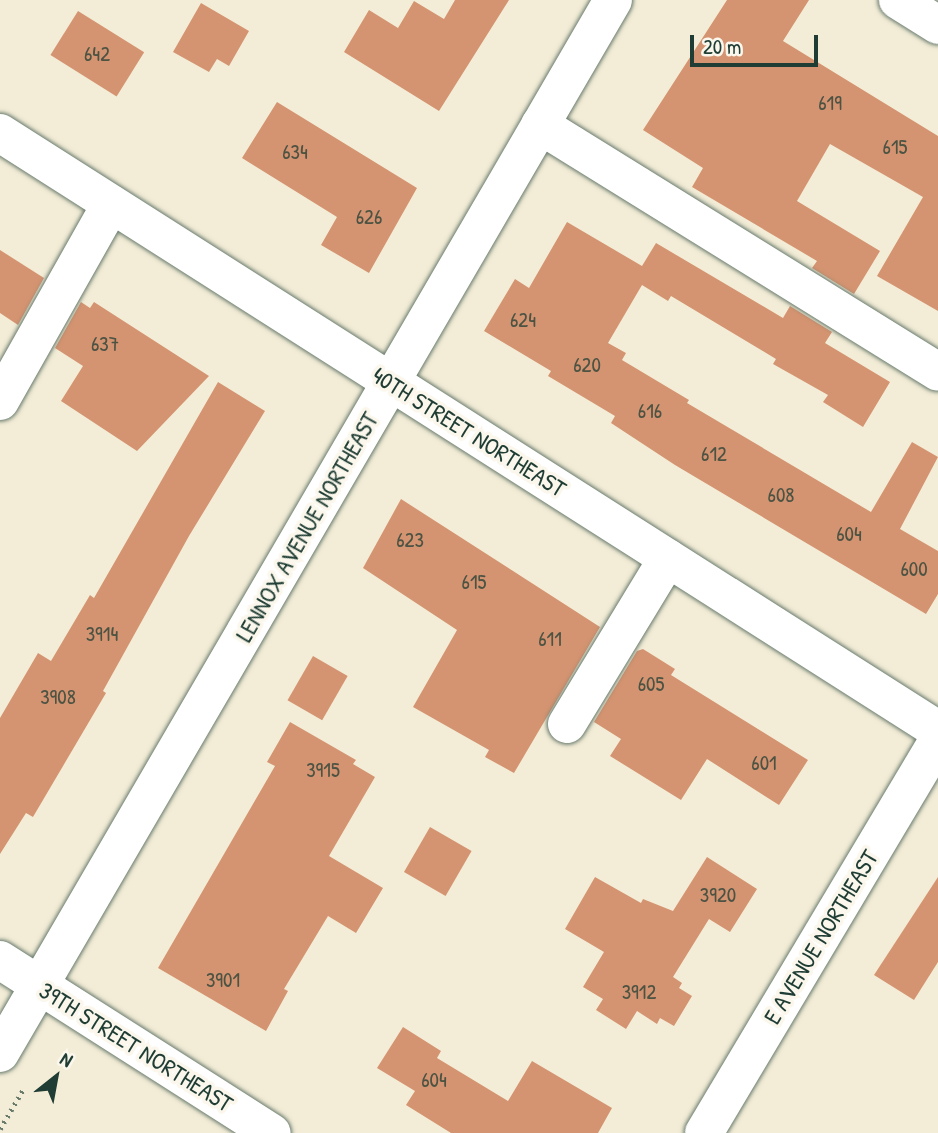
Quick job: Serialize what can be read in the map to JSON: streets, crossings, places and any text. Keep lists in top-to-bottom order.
{
  "streets": {
    "street": [
      "40TH STREET NORTHEAST",
      "LENNOX AVENUE NORTHEAST",
      "E AVENUE NORTHEAST",
      "39TH STREET NORTHEAST"
    ]
  },
  "crossings": [
    ["40TH STREET NORTHEAST", "LENNOX AVENUE NORTHEAST"],
    ["LENNOX AVENUE NORTHEAST", "39TH STREET NORTHEAST"]
  ],
  "house_numbers": [
    "642",
    "619",
    "615",
    "634",
    "626",
    "624",
    "637",
    "620",
    "616",
    "612",
    "608",
    "604",
    "623",
    "600",
    "615",
    "3914",
    "611",
    "605",
    "3908",
    "601",
    "3915",
    "3920",
    "3901",
    "3912",
    "604"
  ],
  "scale_bar": "20 m",
  "north": "top right"
}
